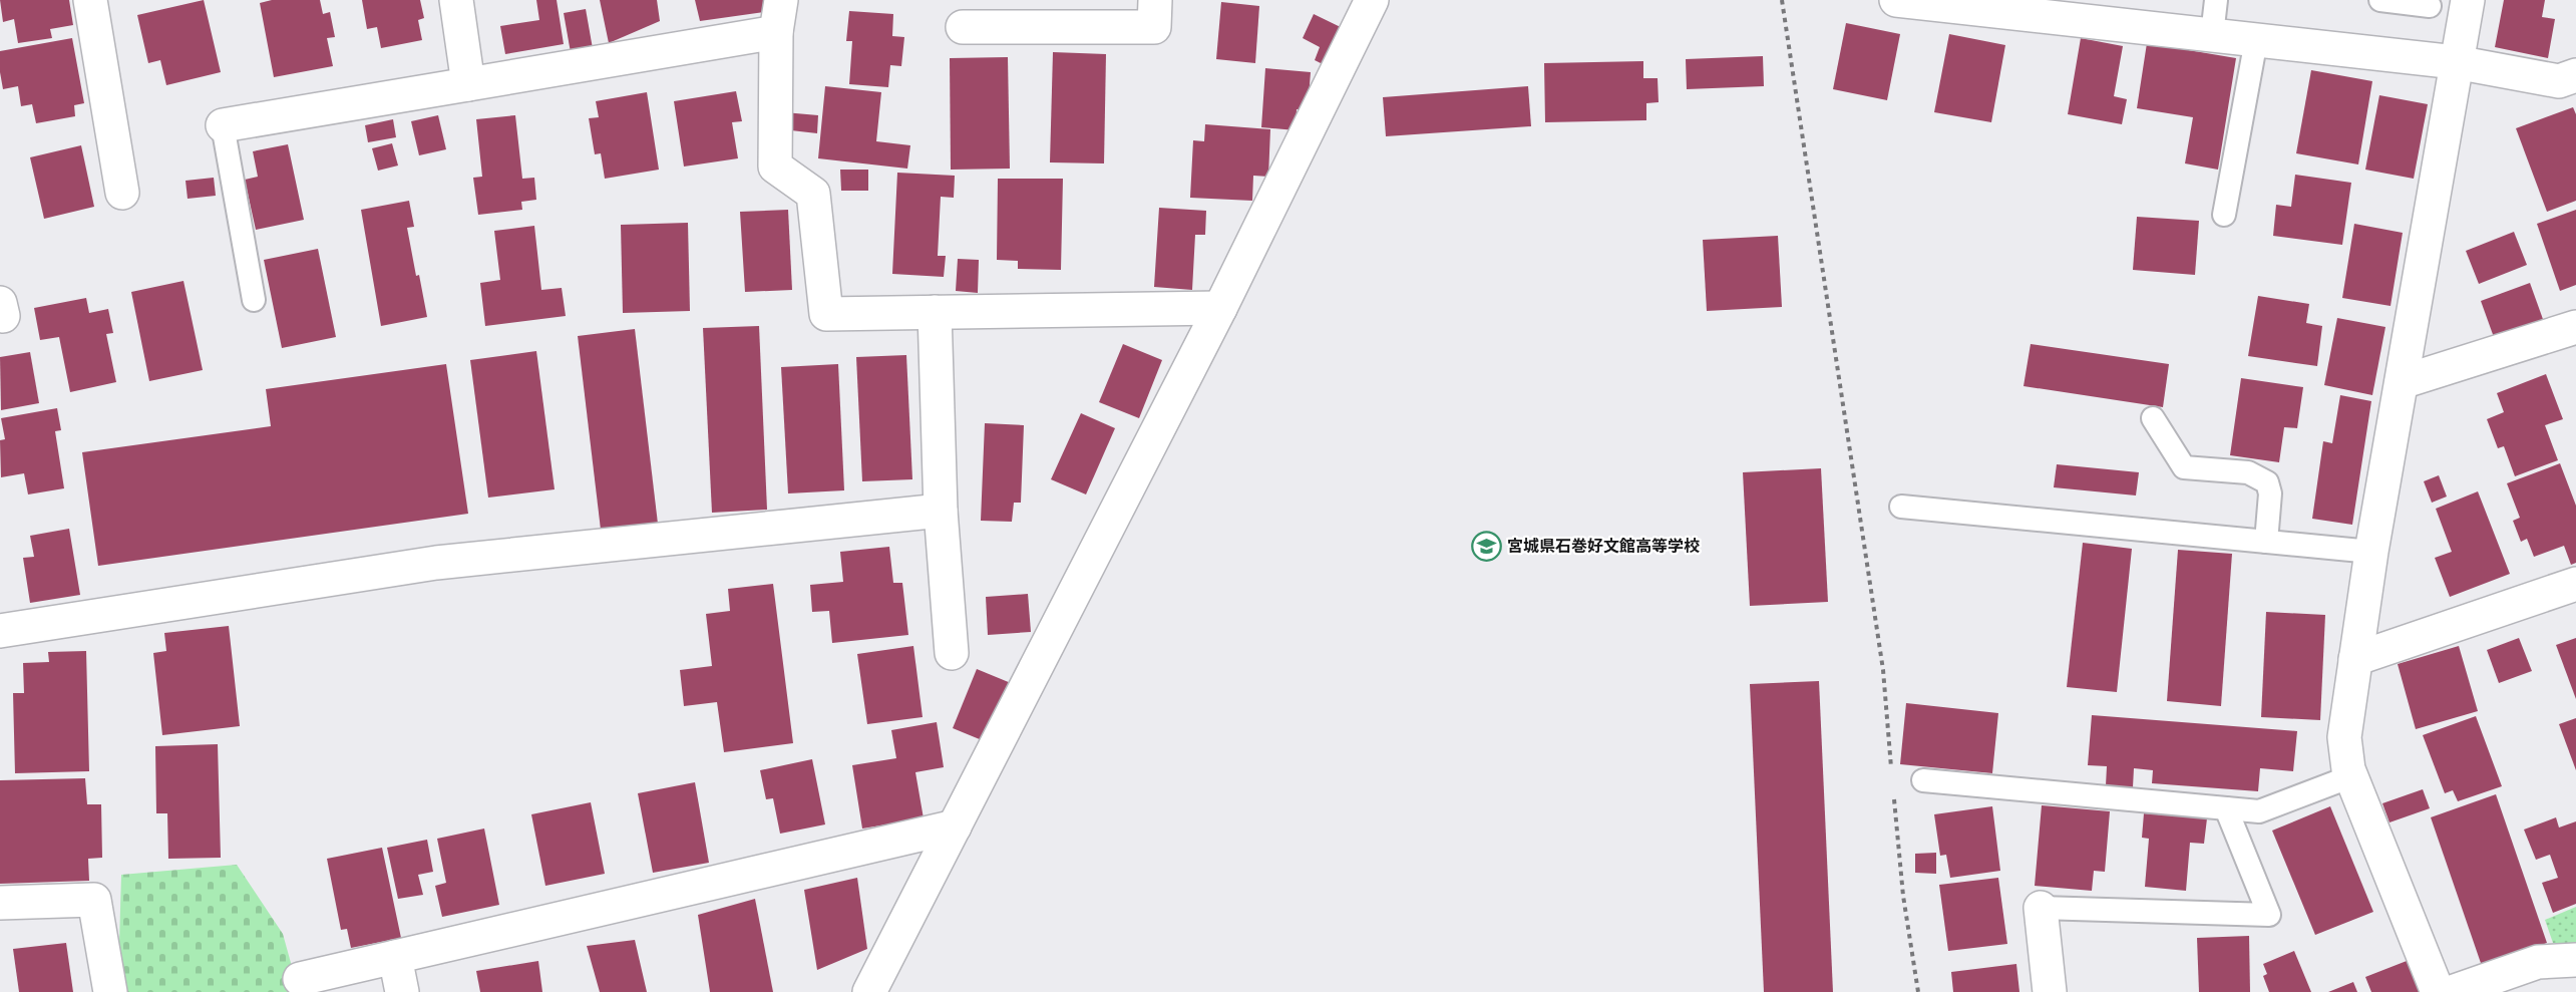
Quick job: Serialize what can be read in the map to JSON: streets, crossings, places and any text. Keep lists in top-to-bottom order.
{
  "places": {
    "school or university": ["宮城県石巻好文館高等学校"]
  }
}
